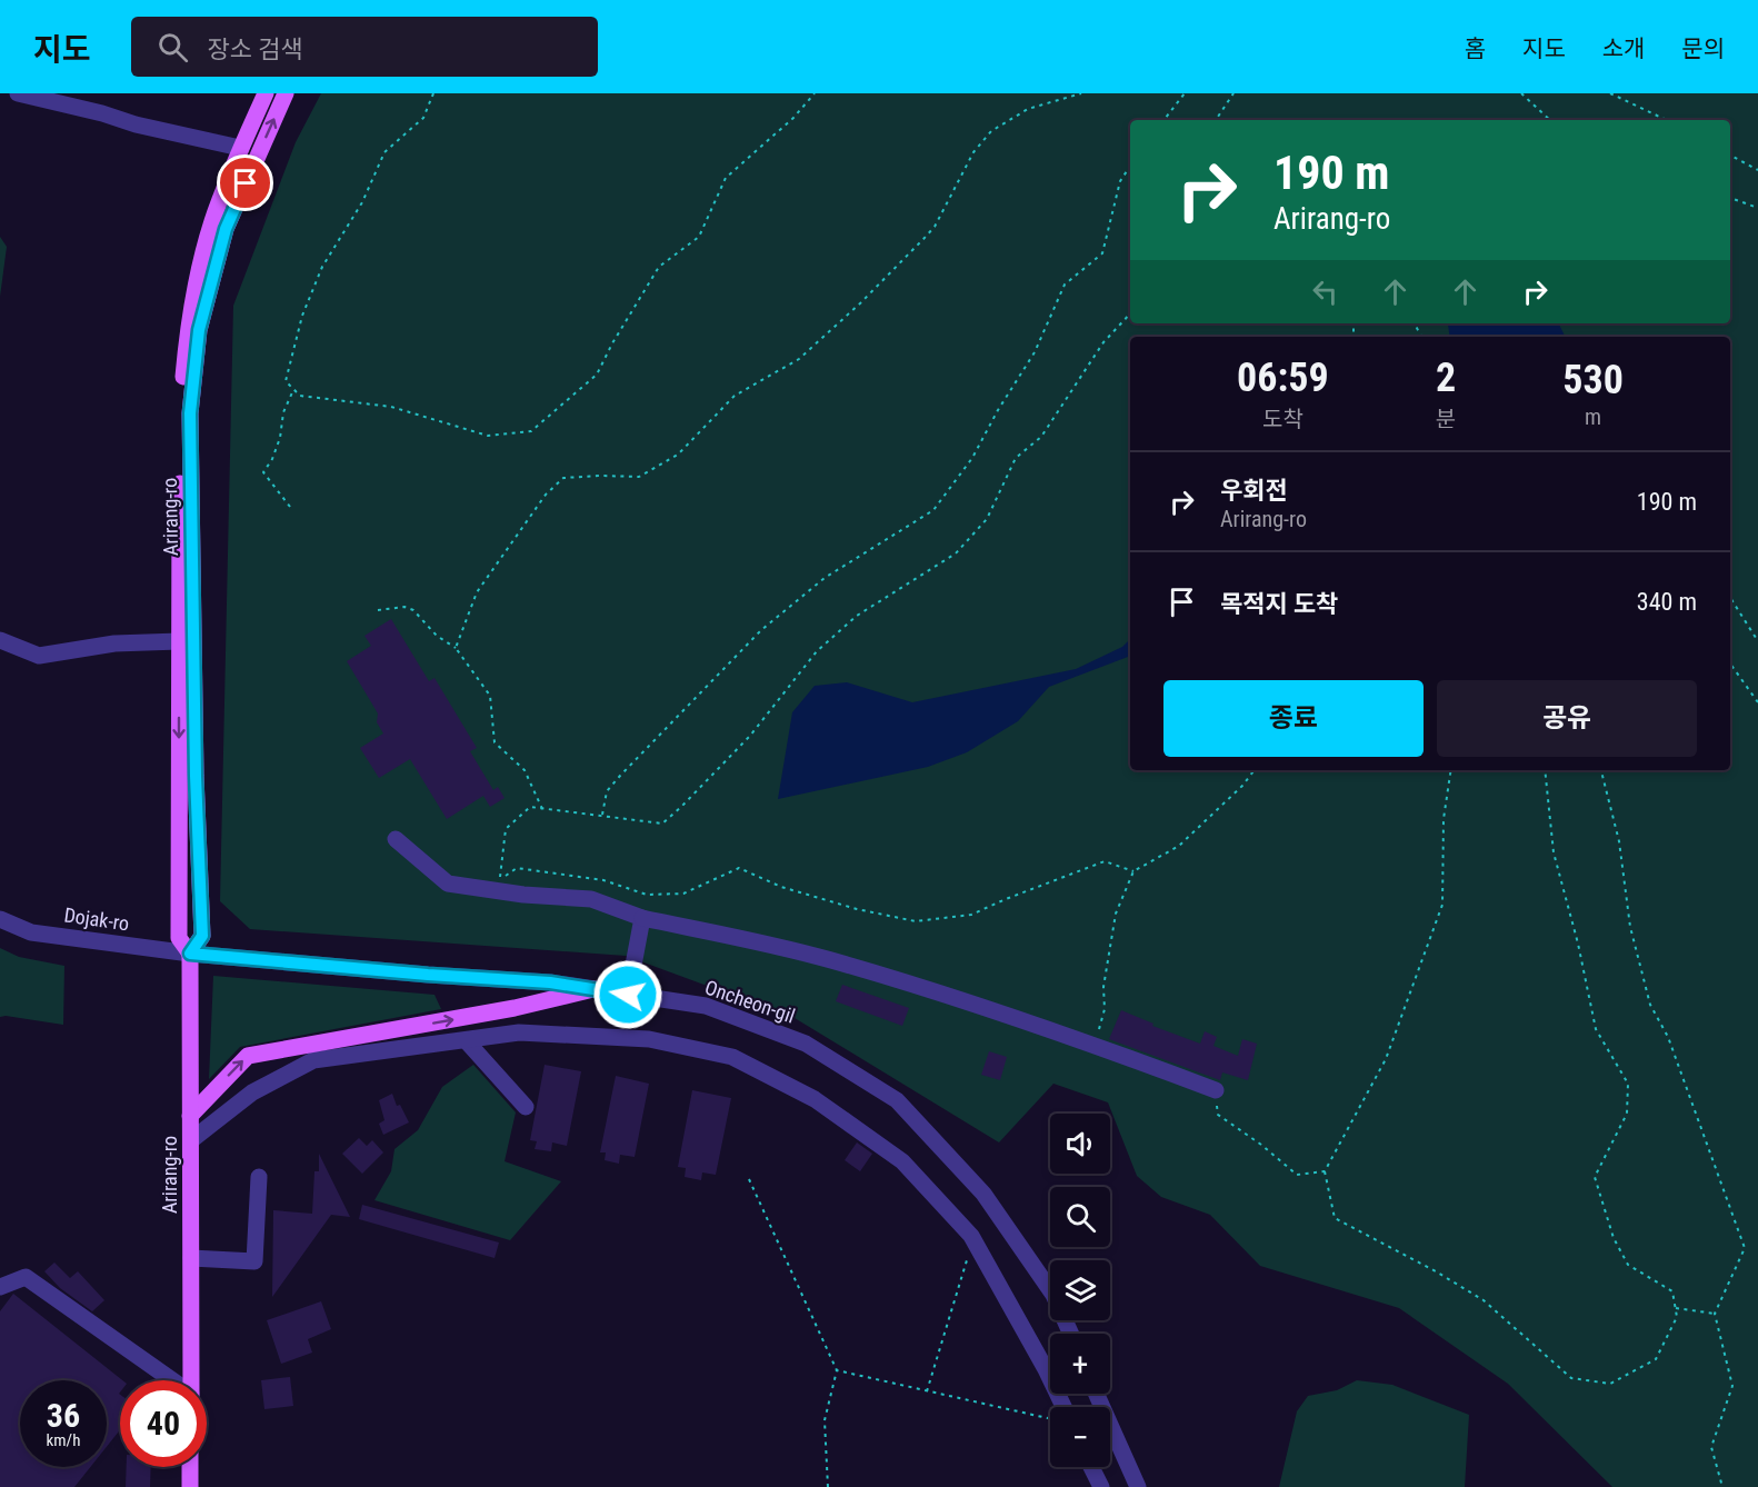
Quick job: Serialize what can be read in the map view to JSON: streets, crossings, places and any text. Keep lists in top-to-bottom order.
{
  "streets": {
    "main road": ["Arirang-ro"],
    "street": ["Dojak-ro", "Oncheon-gil"]
  },
  "crossings": [
    ["Arirang-ro", "Dojak-ro"],
    ["Arirang-ro", "Oncheon-gil"],
    ["Dojak-ro", "Oncheon-gil"]
  ],
  "page": {
    "header": "지도",
    "search": "장소 검색",
    "nav": [
      "홈",
      "지도",
      "소개",
      "문의"
    ],
    "turn": ["190 m", "Arirang-ro"],
    "eta": [
      "06:59",
      "도착",
      "2",
      "분",
      "530",
      "m"
    ],
    "list": [
      {
        "name": "우회전",
        "note": "Arirang-ro",
        "value": "190 m"
      },
      {
        "name": "목적지 도착",
        "value": "340 m"
      }
    ],
    "buttons": ["종료", "공유"],
    "map_buttons": ["+", "−"],
    "speed": "36 km/h",
    "limit": "40"
  }
}
